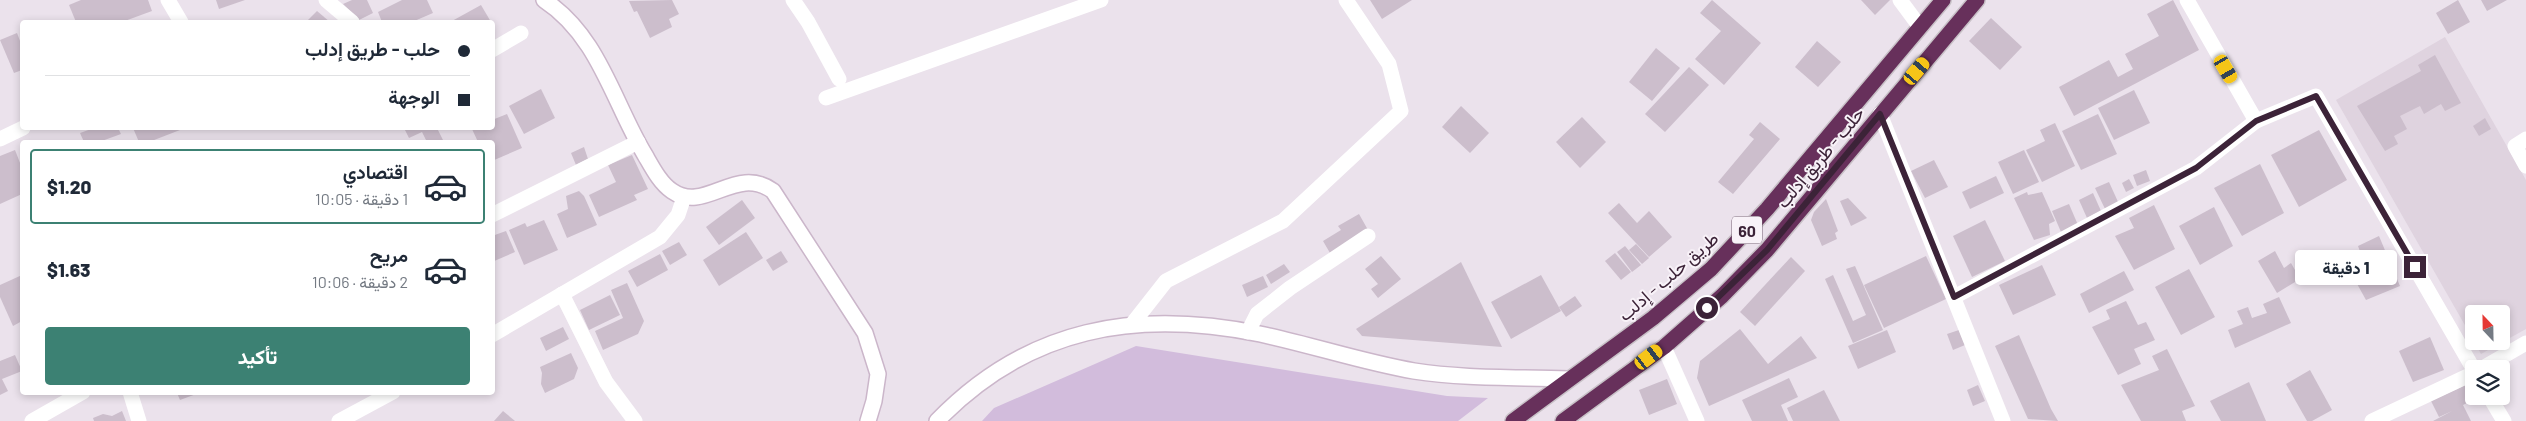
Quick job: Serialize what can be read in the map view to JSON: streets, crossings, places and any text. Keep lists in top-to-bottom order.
{
  "streets": {
    "highway": ["حلب - طريق إدلب", "60", "طريق حلب - إدلب"]
  },
  "north": "top",
  "page": {
    "banner": ["حلب - طريق إدلب", "الوجهة"],
    "list": [
      {
        "name": "اقتصادي",
        "note": "1 دقيقة · 10:05",
        "value": "$1.20"
      },
      {
        "name": "مريح",
        "note": "2 دقيقة · 10:06",
        "value": "$1.63"
      }
    ],
    "bubble": "1 دقيقة",
    "buttons": "تأكيد"
  }
}
